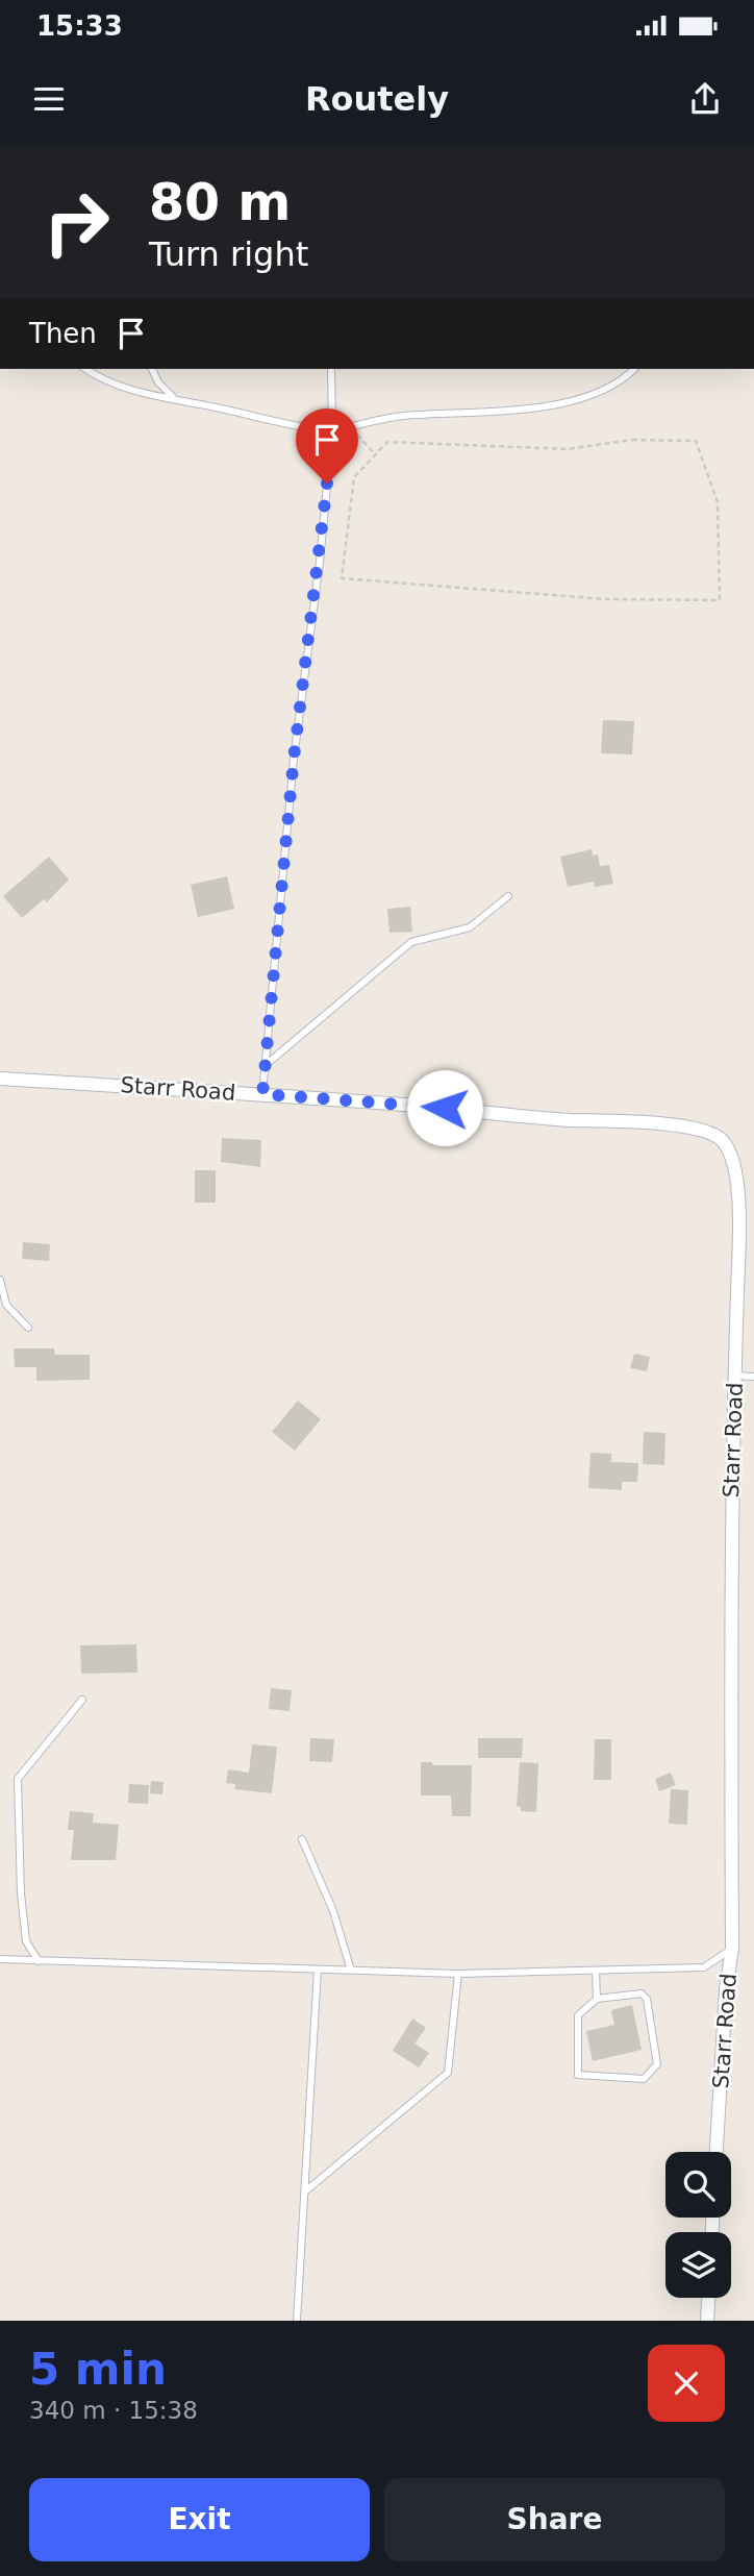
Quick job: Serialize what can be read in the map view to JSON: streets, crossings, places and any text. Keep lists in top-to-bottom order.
{
  "streets": {
    "street": ["Starr Road"]
  },
  "page": {
    "status": "15:33",
    "header": "Routely",
    "turn": ["80 m", "Turn right"],
    "then": "Then",
    "heading": ["5 min", "340 m · 15:38"],
    "buttons": ["Exit", "Share"]
  }
}
